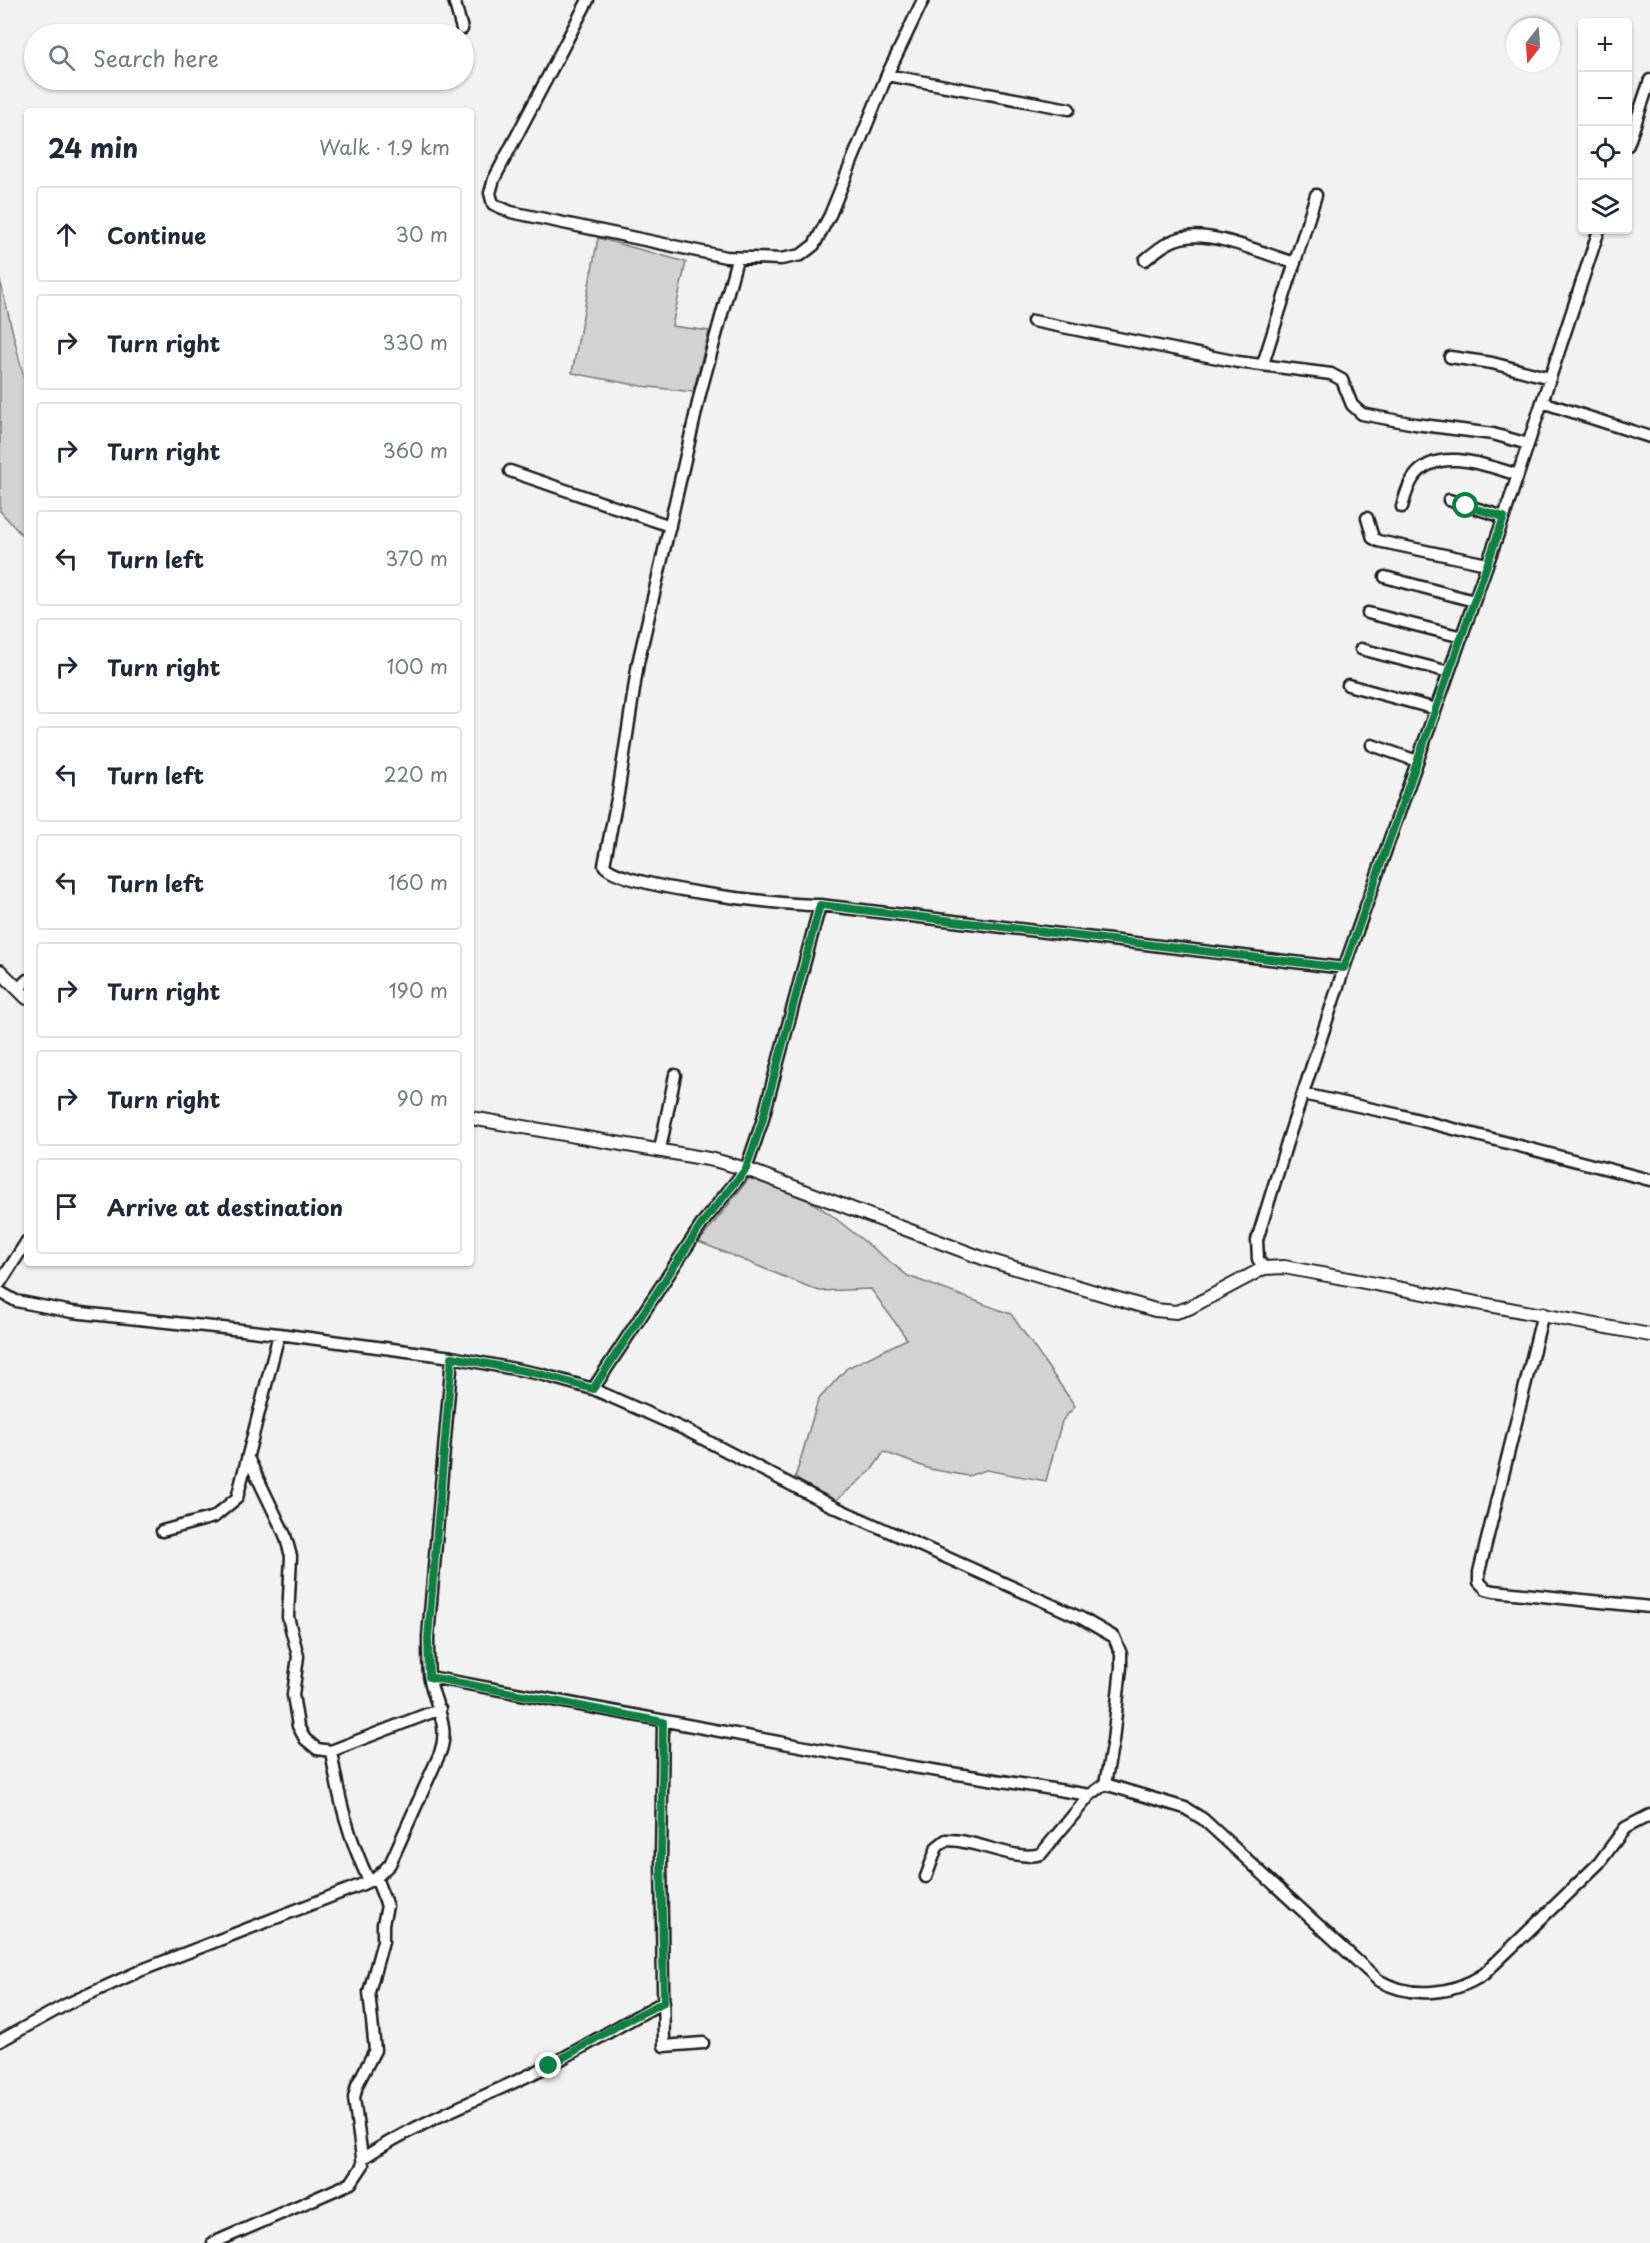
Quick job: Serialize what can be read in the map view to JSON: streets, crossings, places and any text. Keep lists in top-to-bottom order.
{
  "north": "bottom",
  "page": {
    "map_buttons": ["+", "−"],
    "search": "Search here",
    "heading": ["24 min", "Walk · 1.9 km"],
    "list": [
      ["Continue", "30 m"],
      ["Turn right", "330 m"],
      ["Turn right", "360 m"],
      ["Turn left", "370 m"],
      ["Turn right", "100 m"],
      ["Turn left", "220 m"],
      ["Turn left", "160 m"],
      ["Turn right", "190 m"],
      ["Turn right", "90 m"],
      "Arrive at destination"
    ]
  }
}
